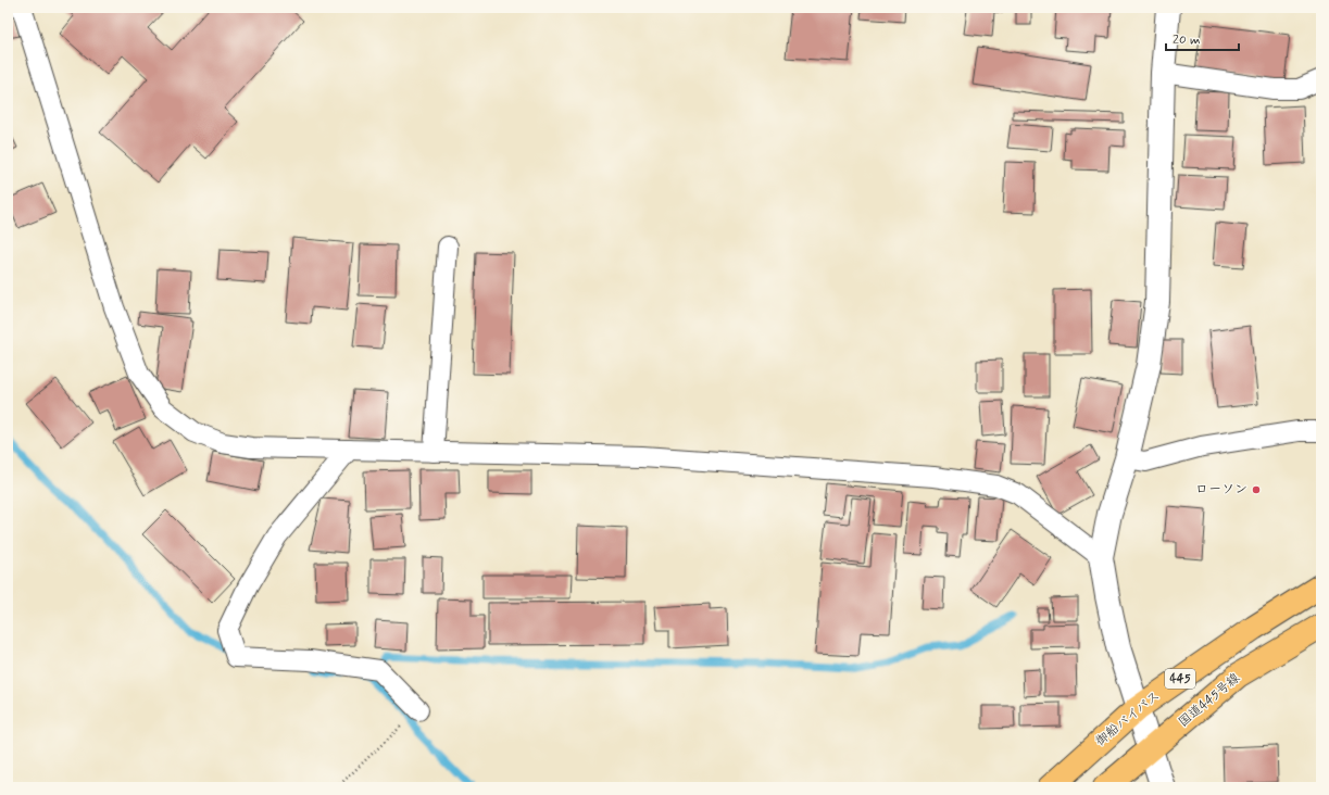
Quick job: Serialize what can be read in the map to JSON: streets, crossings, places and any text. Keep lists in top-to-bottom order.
{
  "streets": {
    "highway": ["445", "国道445号線", "御船バイパス"]
  },
  "places": ["ローソン"],
  "scale_bar": "20 m"
}
